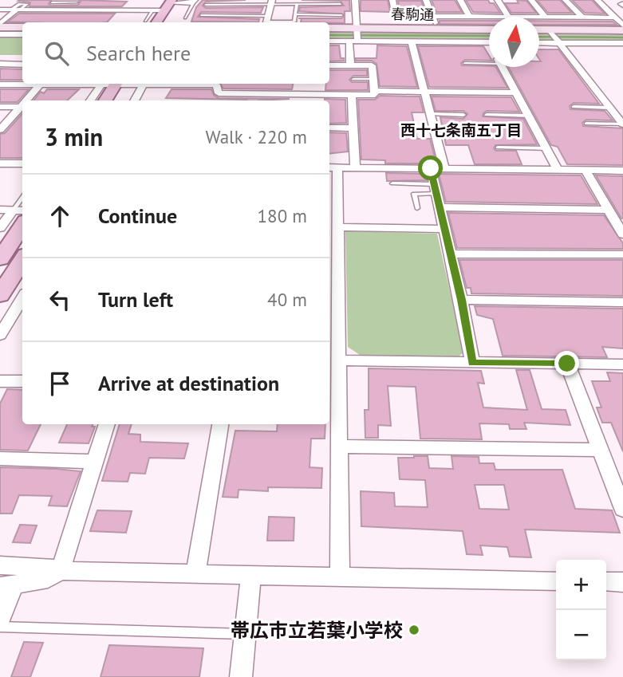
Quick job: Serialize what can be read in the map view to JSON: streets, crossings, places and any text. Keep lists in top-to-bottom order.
{
  "streets": {
    "street": ["春駒通"]
  },
  "districts": ["西十七条南五丁目"],
  "places": ["帯広市立若葉小学校"],
  "north": "top",
  "page": {
    "search": "Search here",
    "heading": ["3 min", "Walk · 220 m"],
    "list": [
      ["Continue", "180 m"],
      ["Turn left", "40 m"],
      "Arrive at destination"
    ],
    "map_buttons": ["+", "−"]
  }
}
